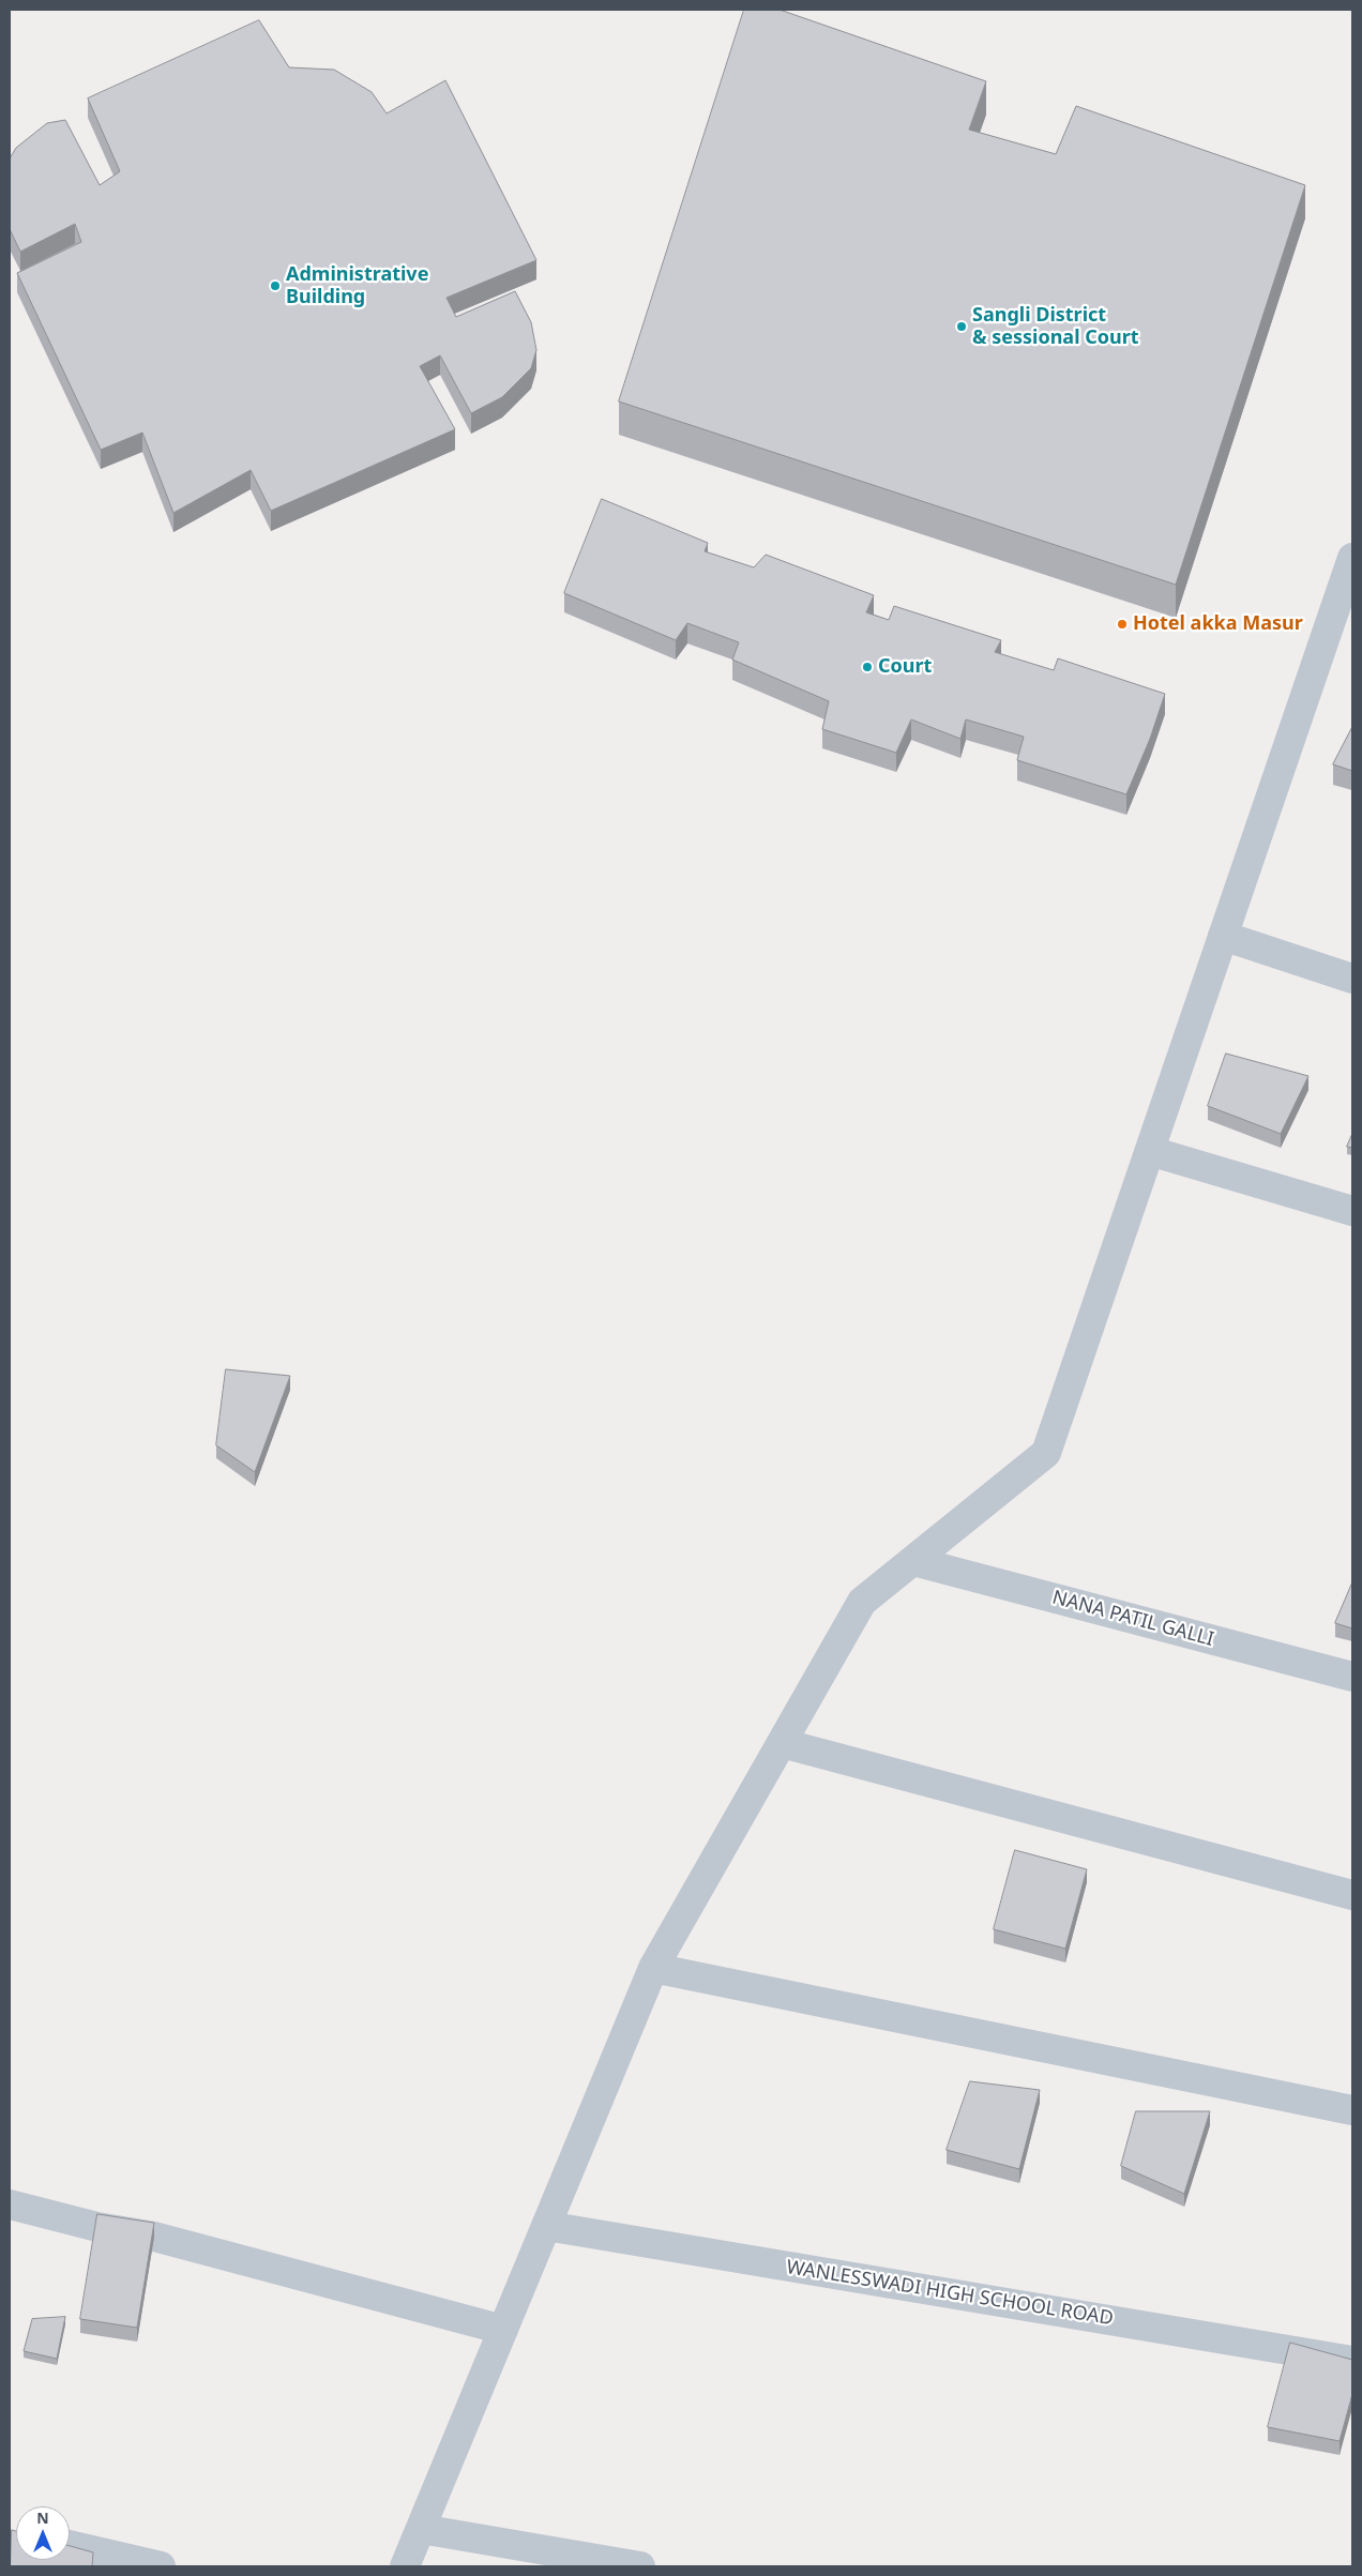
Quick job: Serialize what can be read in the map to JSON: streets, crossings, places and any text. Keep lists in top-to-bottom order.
{
  "streets": {
    "street": ["NANA PATIL GALLI", "WANLESSWADI HIGH SCHOOL ROAD"]
  },
  "places": [
    "Administrative Building",
    "Sangli District & sessional Court",
    "Hotel akka Masur",
    "Court"
  ],
  "north": "top"
}
